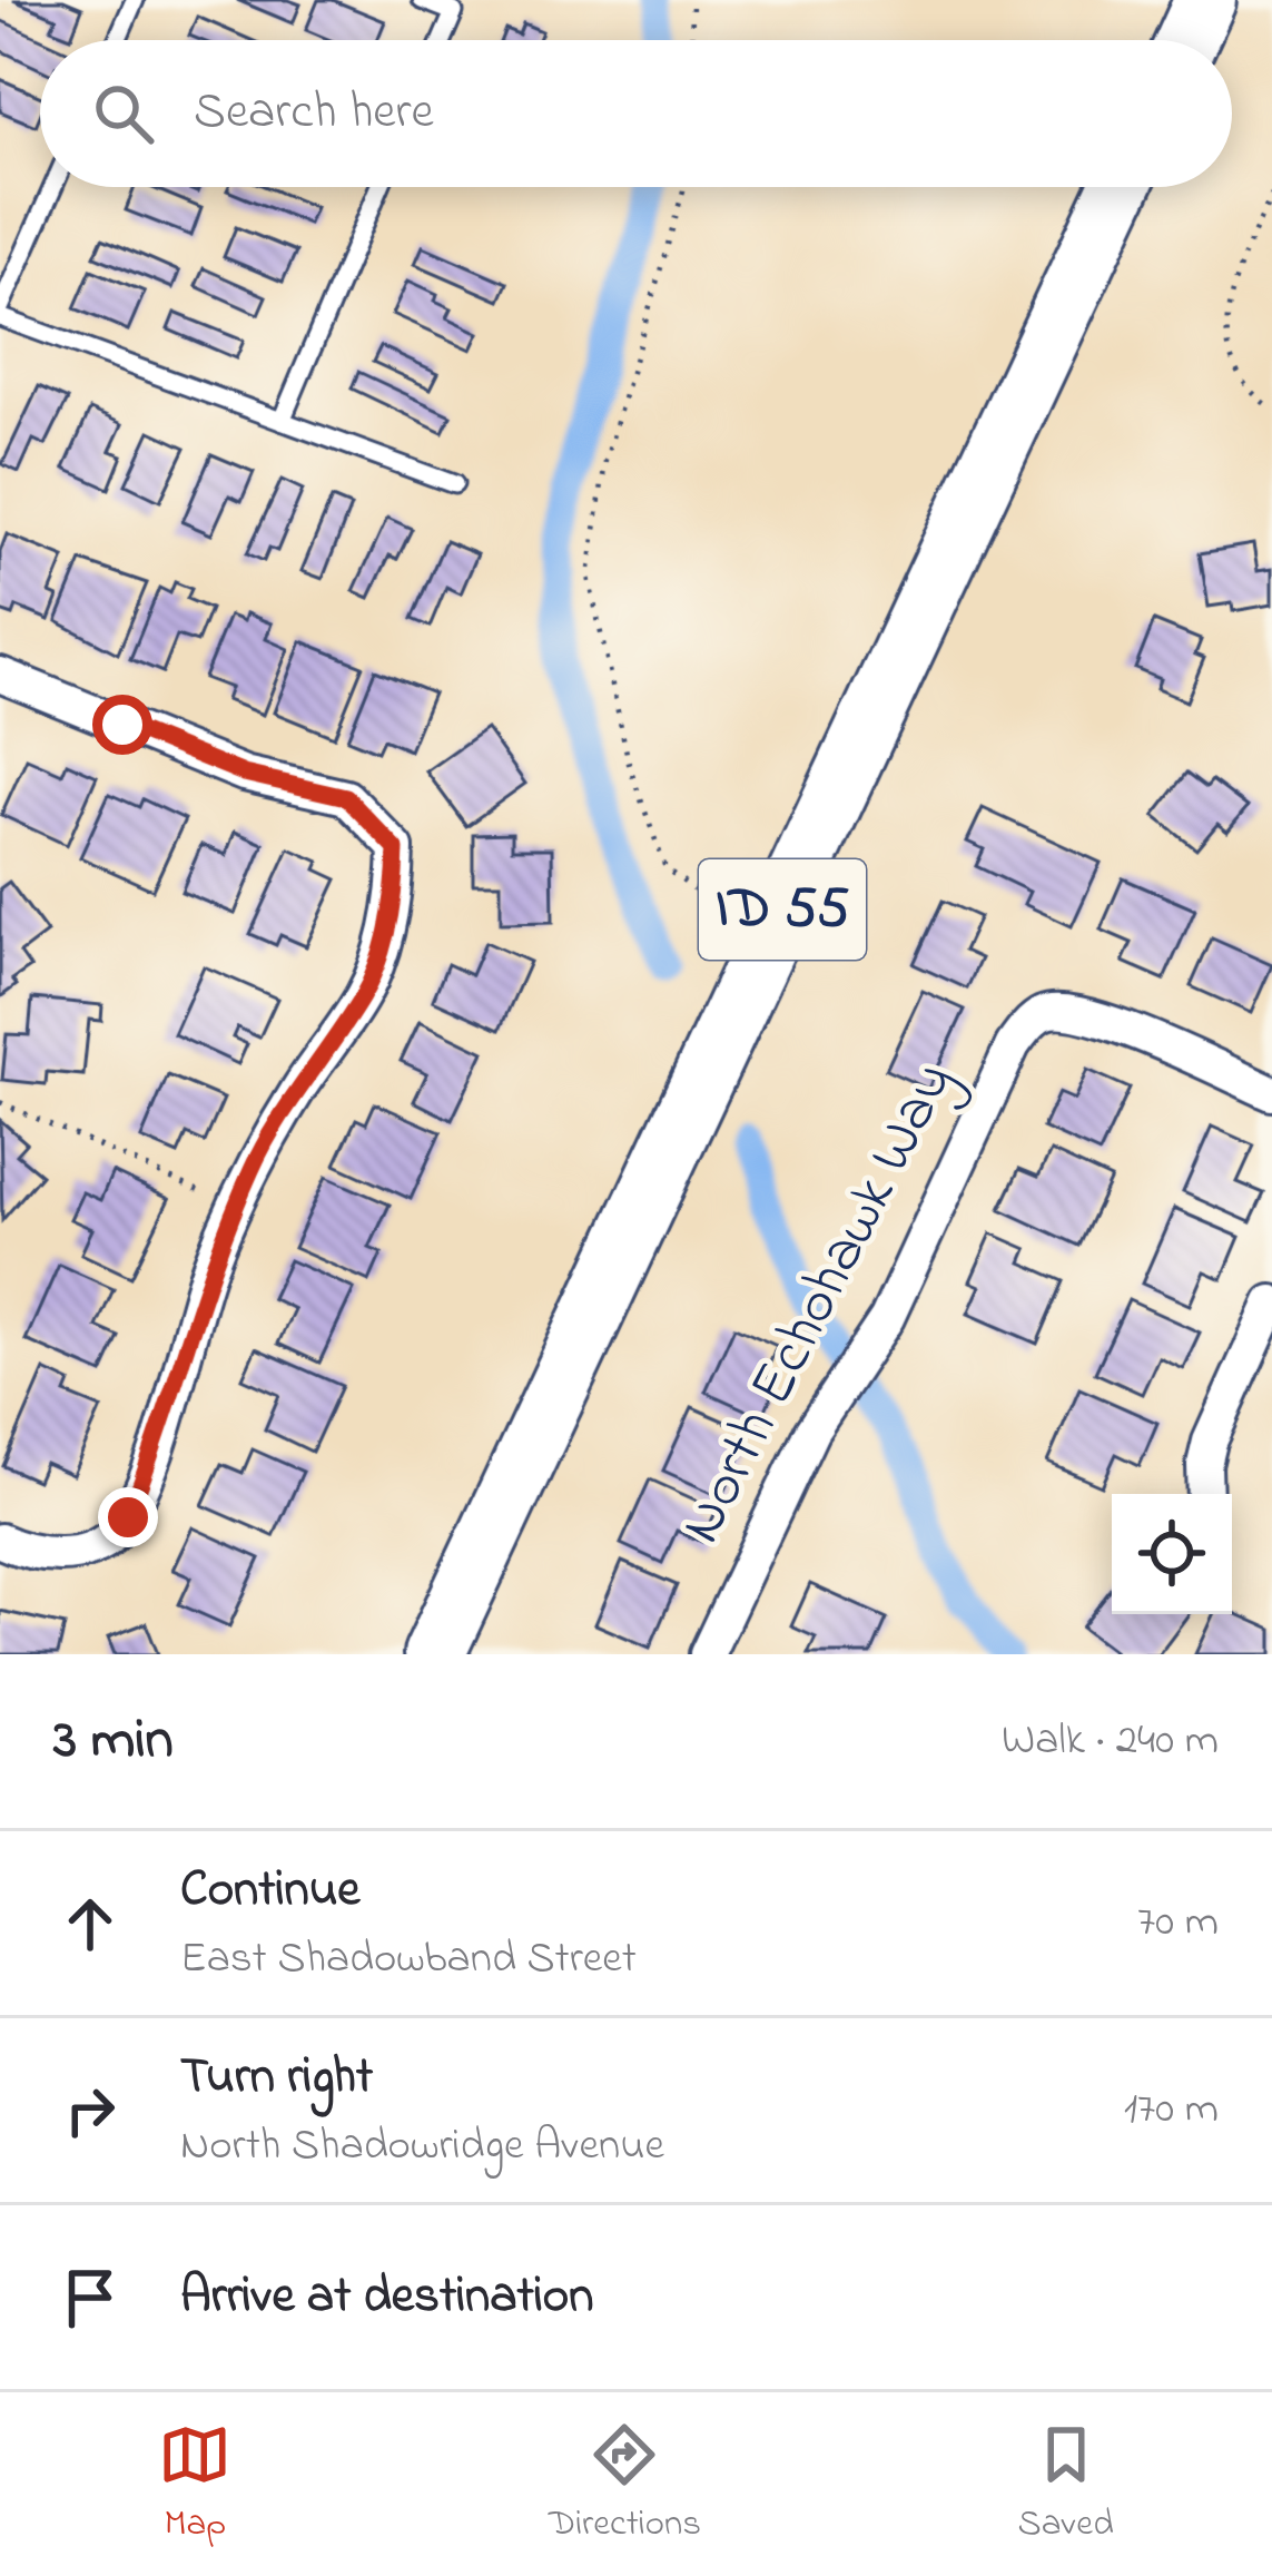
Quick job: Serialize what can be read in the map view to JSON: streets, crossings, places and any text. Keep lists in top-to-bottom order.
{
  "streets": {
    "highway": ["ID 55"],
    "street": ["North Echohawk Way"]
  },
  "page": {
    "search": "Search here",
    "heading": ["3 min", "Walk · 240 m"],
    "list": [
      ["Continue", "East Shadowband Street", "70 m"],
      ["Turn right", "North Shadowridge Avenue", "170 m"],
      "Arrive at destination"
    ],
    "nav": ["Map", "Directions", "Saved"]
  }
}
